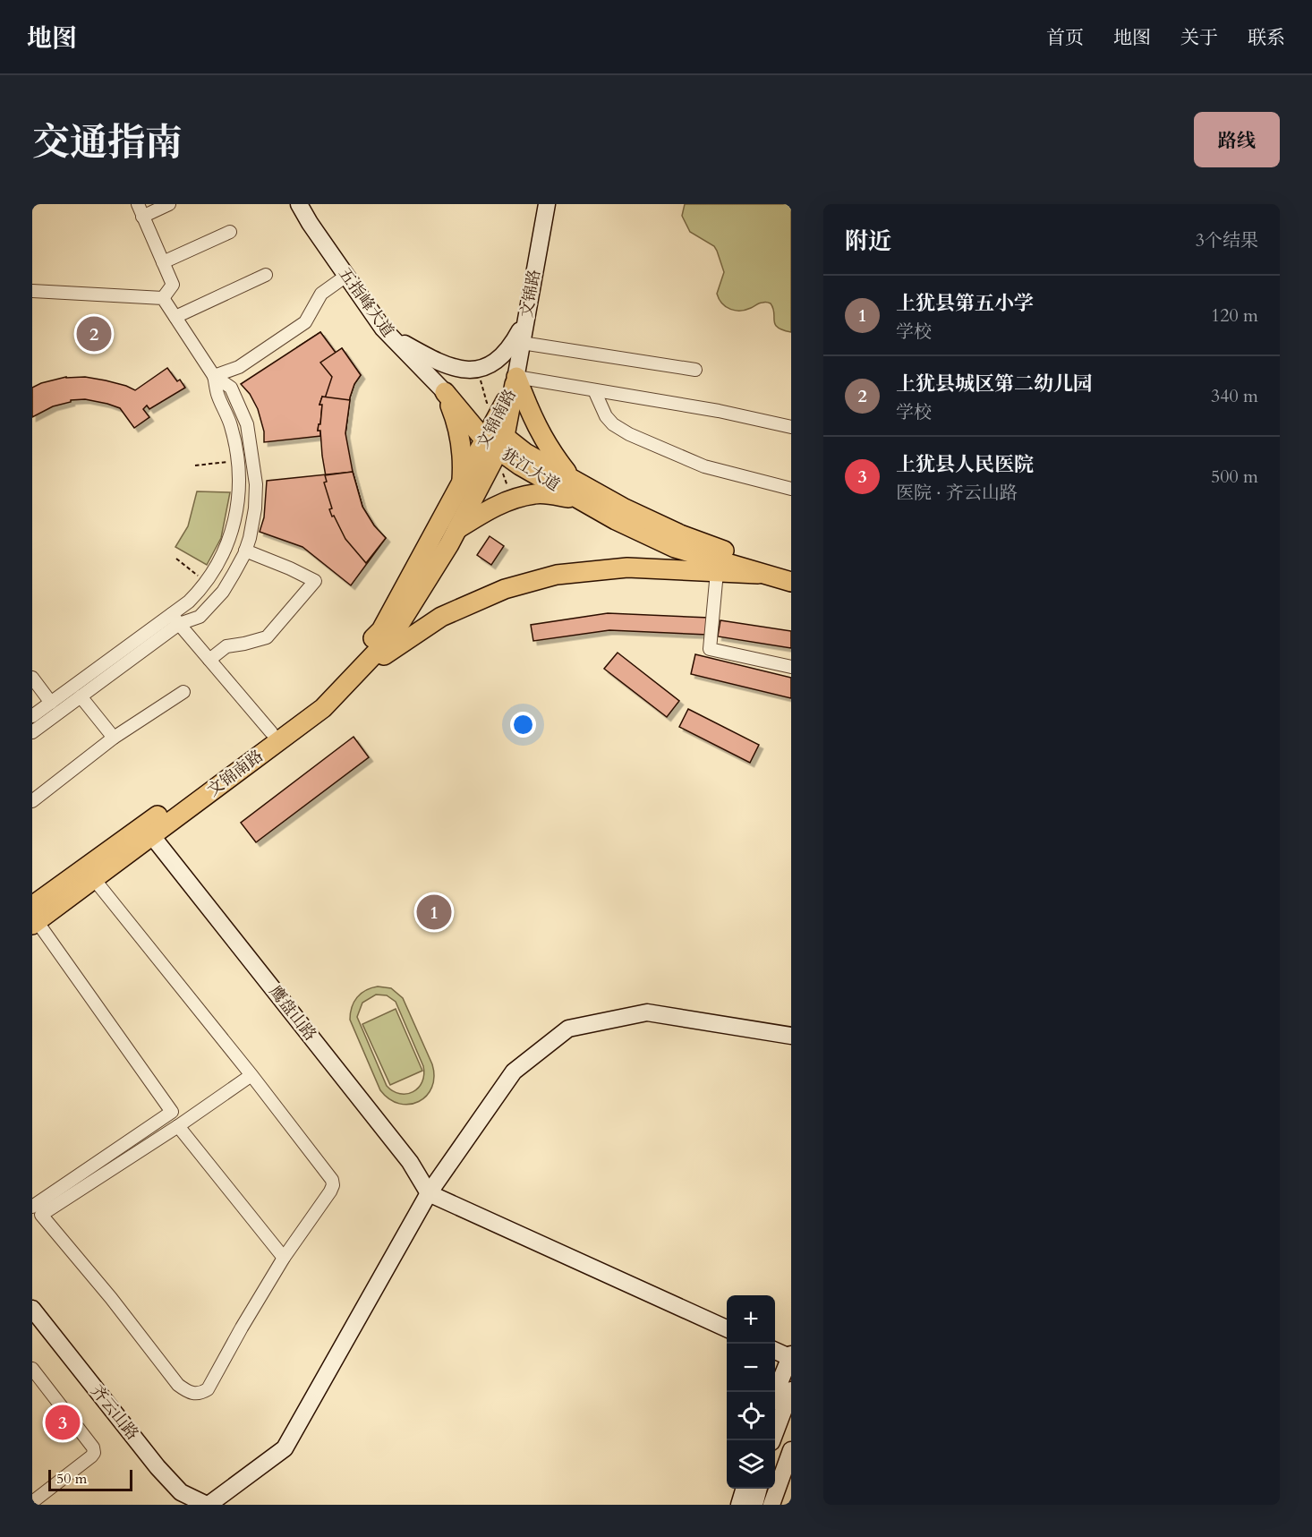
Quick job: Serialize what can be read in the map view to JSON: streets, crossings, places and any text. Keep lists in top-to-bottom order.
{
  "streets": {
    "main road": ["文锦南路", "犹江大道"],
    "street": [
      "文锦路",
      "五指峰大道",
      "鹰盘山路",
      "齐云山路"
    ]
  },
  "crossings": [
    ["文锦路", "文锦南路"],
    ["五指峰大道", "犹江大道"],
    ["文锦南路", "犹江大道"],
    ["文锦南路", "鹰盘山路"]
  ],
  "scale_bar": "50 m",
  "page": {
    "header": "地图",
    "nav": [
      "首页",
      "地图",
      "关于",
      "联系"
    ],
    "title": "交通指南",
    "buttons": "路线",
    "heading": ["附近", "3个结果"],
    "list": [
      {
        "mark": "1",
        "name": "上犹县第五小学",
        "note": "学校",
        "value": "120 m"
      },
      {
        "mark": "2",
        "name": "上犹县城区第二幼儿园",
        "note": "学校",
        "value": "340 m"
      },
      {
        "mark": "3",
        "name": "上犹县人民医院",
        "note": "医院 · 齐云山路",
        "value": "500 m"
      }
    ],
    "pins": ["2", "1", "3"],
    "map_buttons": ["+", "−"],
    "scale": "50 m"
  }
}
